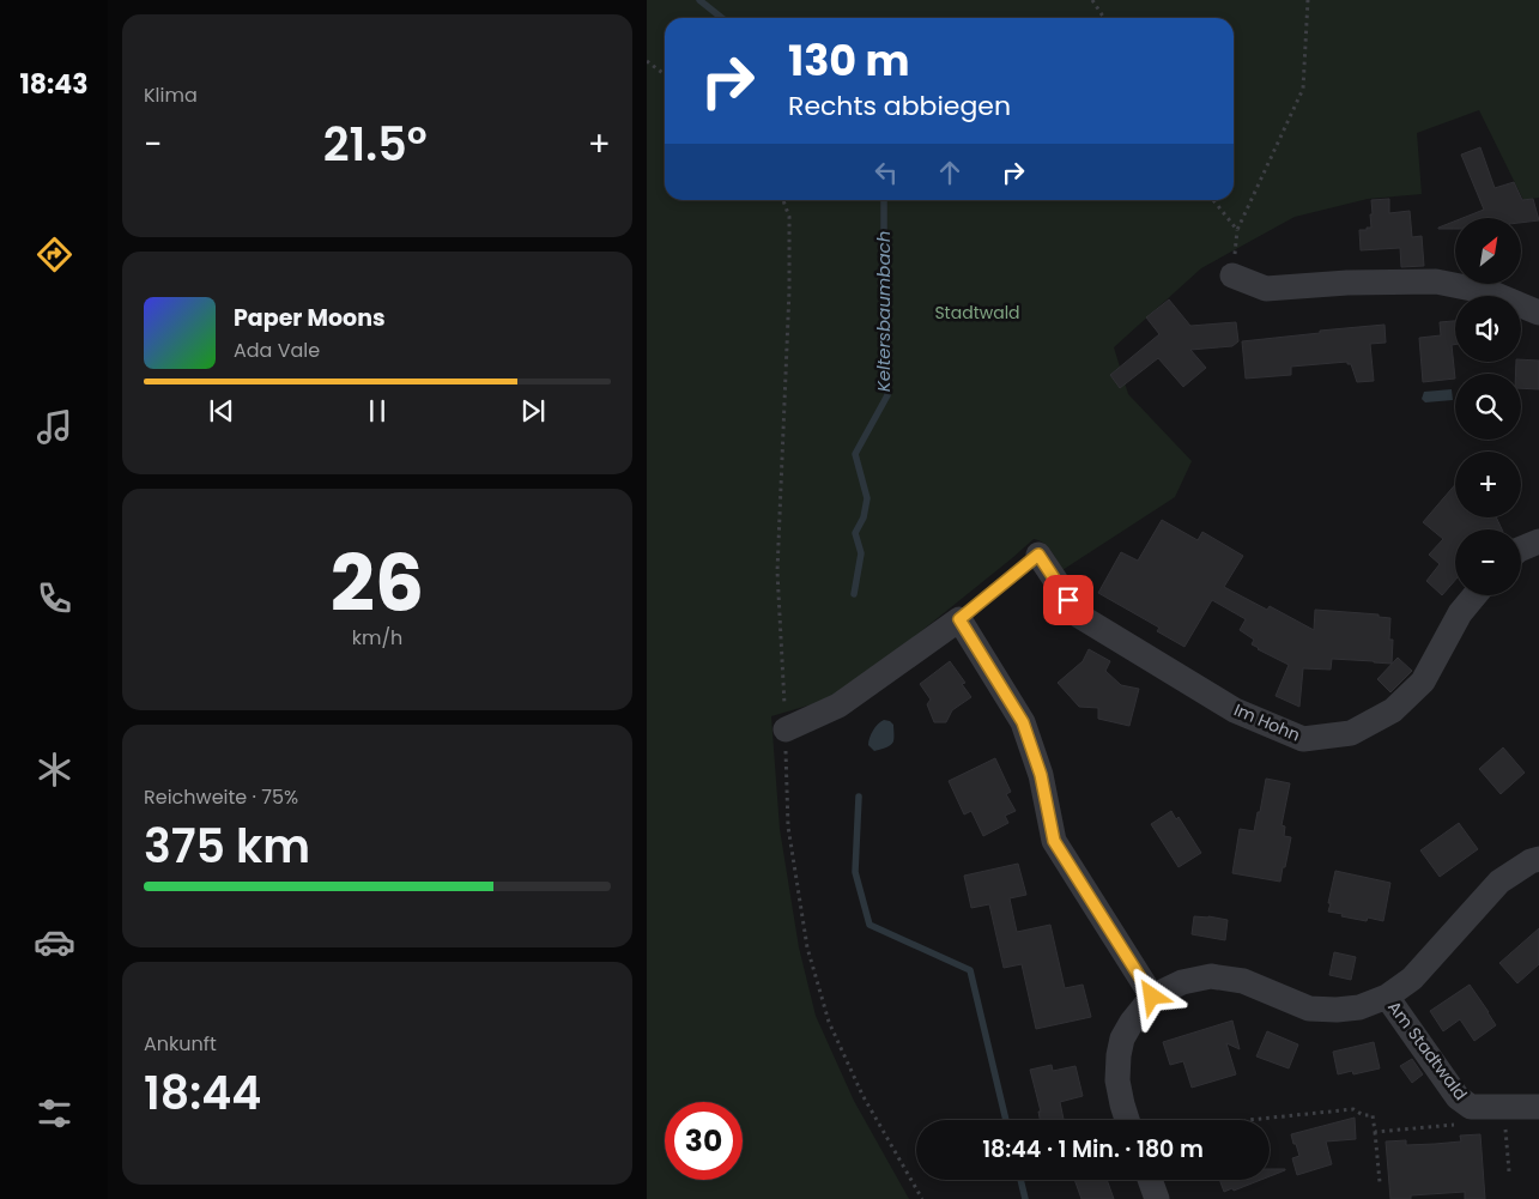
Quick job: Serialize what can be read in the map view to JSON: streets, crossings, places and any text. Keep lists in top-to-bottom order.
{
  "streets": {
    "street": ["Im Hohn", "Am Stadtwald"]
  },
  "water": ["Keltersbaumbach"],
  "parks": ["Stadtwald"],
  "north": "top right",
  "page": {
    "tabs": "18:43",
    "tile": [
      "Klima",
      ["26", "km/h"],
      ["Reichweite · 75%", "375 km"],
      ["Ankunft", "18:44"]
    ],
    "turn": ["130 m", "Rechts abbiegen"],
    "heat": ["−", "21.5°", "+"],
    "map_buttons": ["+", "−"],
    "song": ["Paper Moons", "Ada Vale"],
    "limit": "30",
    "trip": "18:44 · 1 Min. · 180 m"
  }
}
